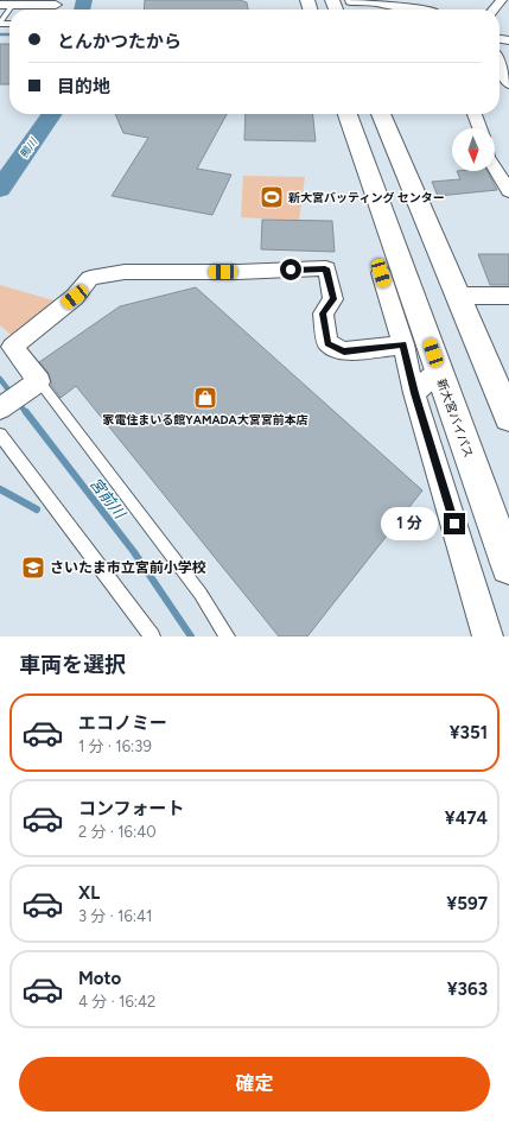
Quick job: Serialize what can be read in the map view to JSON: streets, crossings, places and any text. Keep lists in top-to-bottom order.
{
  "streets": {
    "highway": ["新大宮バイパス"]
  },
  "water": ["鴨川", "宮前川"],
  "places": {
    "sports": ["新大宮バッティング センター"],
    "shop": ["家電住まいる館YAMADA大宮宮前本店"],
    "school or university": ["さいたま市立宮前小学校"]
  },
  "north": "bottom",
  "page": {
    "banner": ["とんかつたから", "目的地"],
    "bubble": "1 分",
    "heading": "車両を選択",
    "list": [
      {
        "name": "エコノミー",
        "note": "1 分 · 16:39",
        "value": "¥351"
      },
      {
        "name": "コンフォート",
        "note": "2 分 · 16:40",
        "value": "¥474"
      },
      {
        "name": "XL",
        "note": "3 分 · 16:41",
        "value": "¥597"
      },
      {
        "name": "Moto",
        "note": "4 分 · 16:42",
        "value": "¥363"
      }
    ],
    "buttons": "確定"
  }
}
